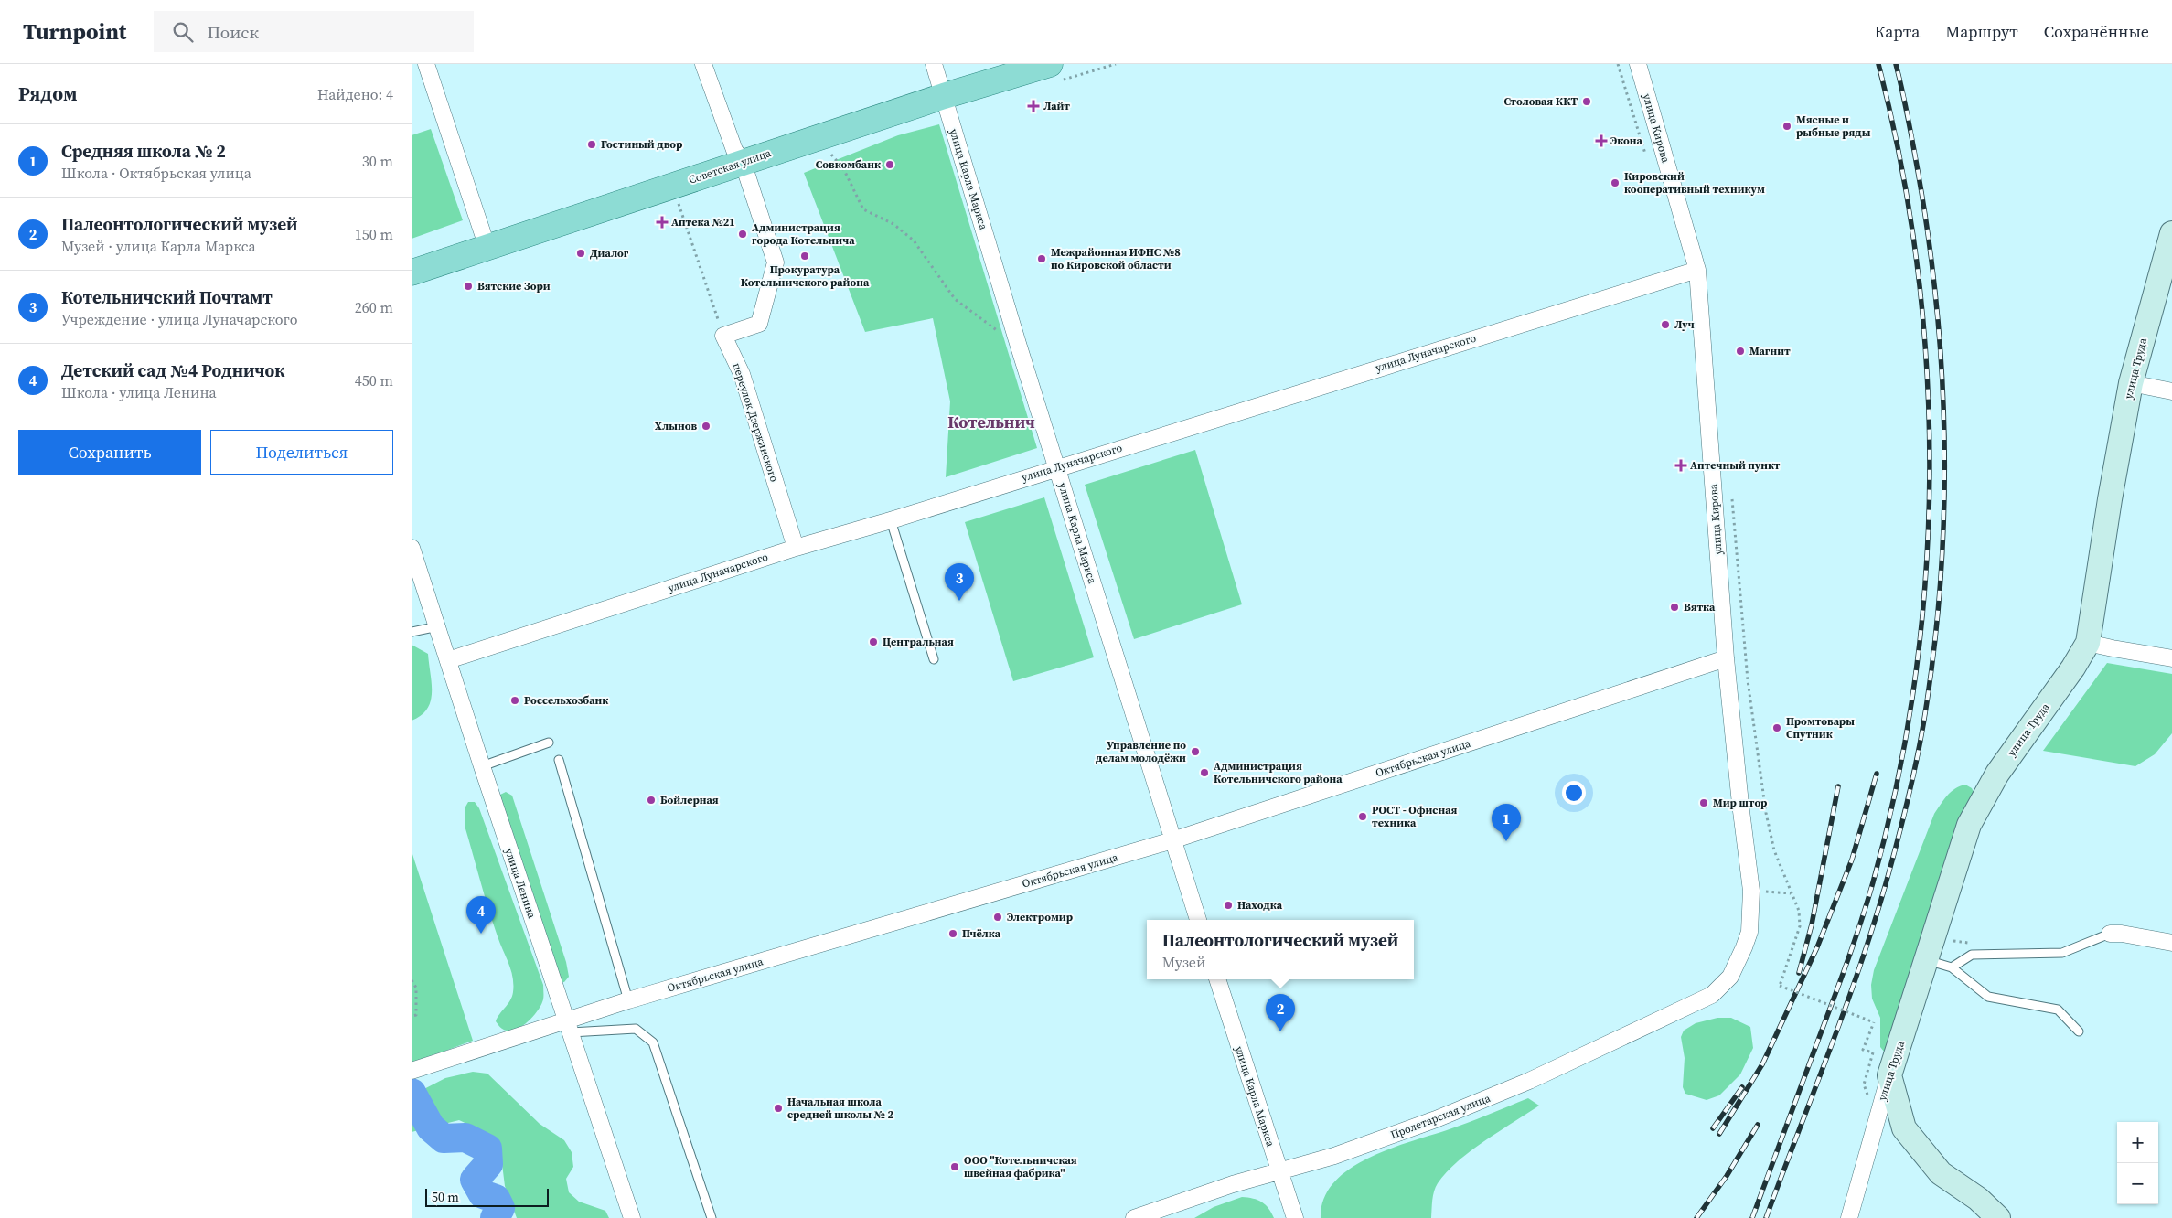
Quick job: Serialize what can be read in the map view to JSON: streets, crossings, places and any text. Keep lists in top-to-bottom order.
{
  "streets": {
    "main road": ["Советская улица"],
    "street": [
      "улица Кирова",
      "улица Карла Маркса",
      "улица Луначарского",
      "улица Труда",
      "переулок Дзержинского",
      "Октябрьская улица",
      "улица Ленина",
      "Пролетарская улица"
    ]
  },
  "crossings": [
    ["улица Кирова", "улица Луначарского"],
    ["улица Кирова", "Октябрьская улица"],
    ["улица Кирова", "Пролетарская улица"],
    ["Советская улица", "улица Карла Маркса"],
    ["улица Карла Маркса", "улица Луначарского"],
    ["улица Карла Маркса", "Октябрьская улица"],
    ["улица Карла Маркса", "Пролетарская улица"],
    ["улица Луначарского", "переулок Дзержинского"],
    ["улица Луначарского", "улица Ленина"],
    ["Октябрьская улица", "улица Ленина"]
  ],
  "districts": ["Котельнич"],
  "places": {
    "other": [
      "Столовая ККТ",
      "Мясные и рыбные ряды",
      "Гостиный двор",
      "Совкомбанк",
      "Кировский кооперативный техникум",
      "Администрация города Котельнича",
      "Диалог",
      "Прокуратура Котельничского района",
      "Межрайонная ИФНС №8 по Кировской области",
      "Вятские Зори",
      "Луч",
      "Магнит",
      "Хлынов",
      "Вятка",
      "Центральная",
      "Россельхозбанк",
      "Промтовары Спутник",
      "Управление по делам молодёжи",
      "Администрация Котельничского района",
      "Бойлерная",
      "Мир штор",
      "РОСТ - Офисная техника",
      "Находка",
      "Электромир",
      "Пчёлка",
      "Начальная школа средней школы № 2",
      "ООО \"Котельничская швейная фабрика\""
    ],
    "health": [
      "Лайт",
      "Экона",
      "Аптека №21",
      "Аптечный пункт"
    ]
  },
  "scale_bar": "50 m",
  "page": {
    "header": "Turnpoint",
    "search": "Поиск",
    "nav": ["Карта", "Маршрут", "Сохранённые"],
    "heading": ["Рядом", "Найдено: 4"],
    "list": [
      {
        "mark": "1",
        "name": "Средняя школа № 2",
        "note": "Школа · Октябрьская улица",
        "value": "30 m"
      },
      {
        "mark": "2",
        "name": "Палеонтологический музей",
        "note": "Музей · улица Карла Маркса",
        "value": "150 m"
      },
      {
        "mark": "3",
        "name": "Котельничский Почтамт",
        "note": "Учреждение · улица Луначарского",
        "value": "260 m"
      },
      {
        "mark": "4",
        "name": "Детский сад №4 Родничок",
        "note": "Школа · улица Ленина",
        "value": "450 m"
      }
    ],
    "buttons": ["Сохранить", "Поделиться"],
    "pins": [
      "3",
      "1",
      "4",
      "2"
    ],
    "popup": ["Палеонтологический музей", "Музей"],
    "map_buttons": ["+", "−"],
    "scale": "50 m"
  }
}
